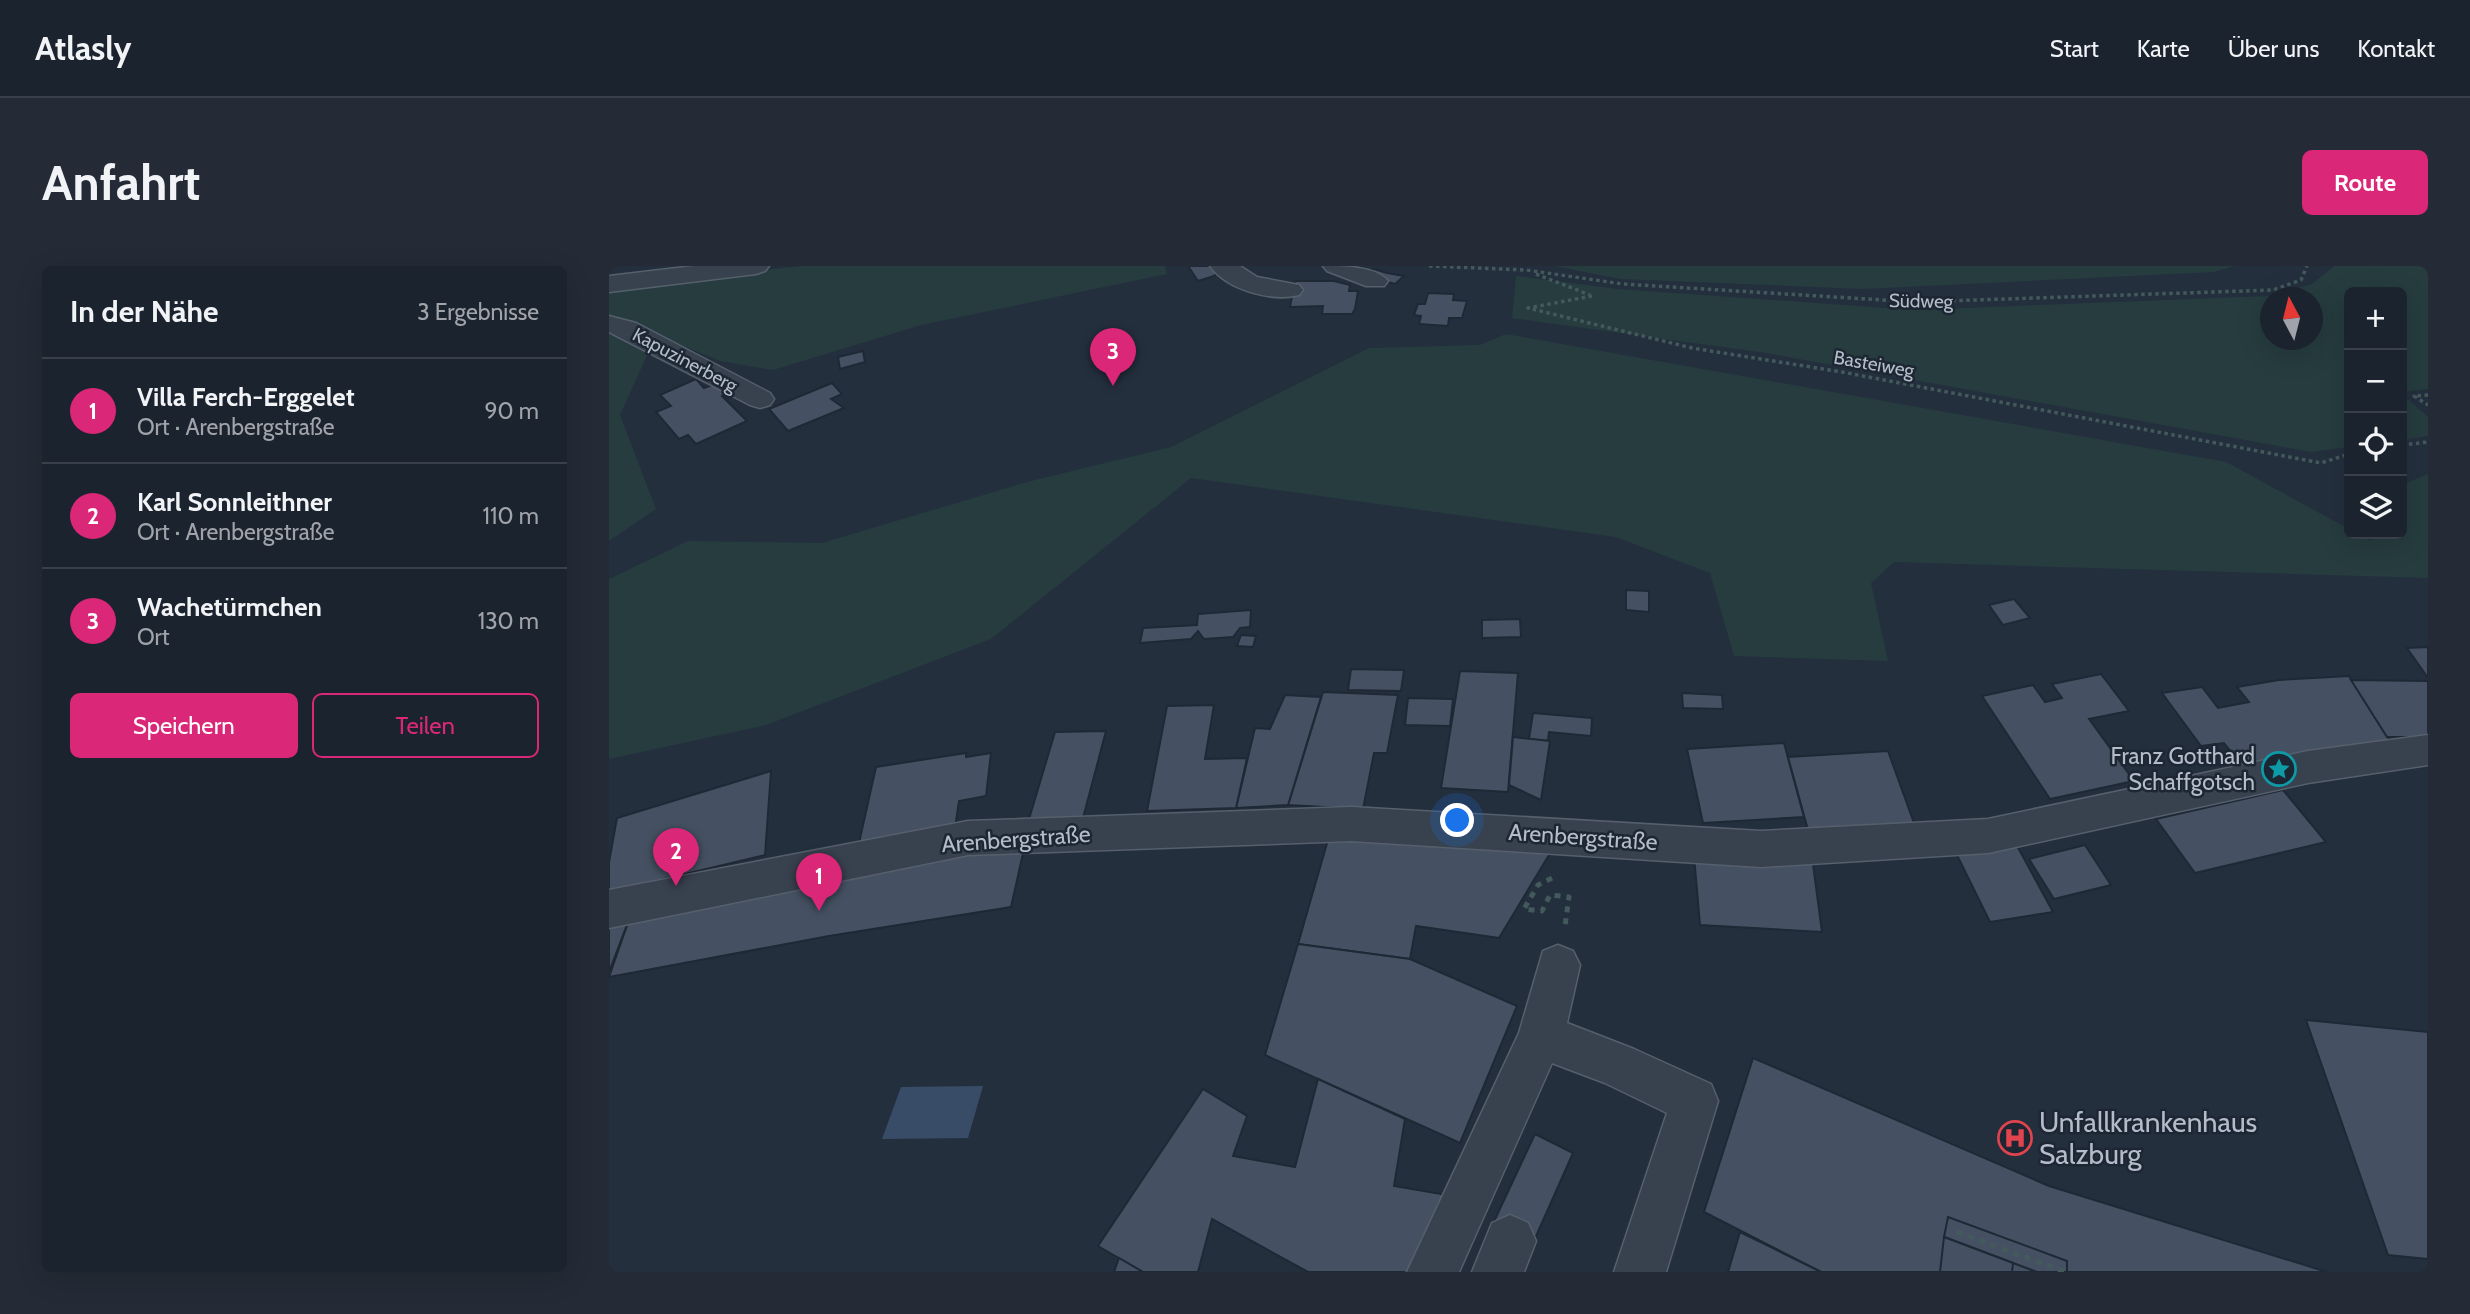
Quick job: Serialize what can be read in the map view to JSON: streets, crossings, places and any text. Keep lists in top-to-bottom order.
{
  "streets": {
    "street": ["Kapuzinerberg", "Arenbergstraße"],
    "path": ["Südweg", "Basteiweg"]
  },
  "crossings": [
    ["Südweg", "Basteiweg"]
  ],
  "places": {
    "place": ["Franz Gotthard Schaffgotsch"],
    "hospital": ["Unfallkrankenhaus Salzburg"]
  },
  "north": "top",
  "page": {
    "header": "Atlasly",
    "nav": [
      "Start",
      "Karte",
      "Über uns",
      "Kontakt"
    ],
    "buttons": [
      "Route",
      ["Speichern", "Teilen"]
    ],
    "title": "Anfahrt",
    "heading": ["In der Nähe", "3 Ergebnisse"],
    "map_buttons": ["+", "−"],
    "pins": ["3", "2", "1"],
    "list": [
      {
        "mark": "1",
        "name": "Villa Ferch-Erggelet",
        "note": "Ort · Arenbergstraße",
        "value": "90 m"
      },
      {
        "mark": "2",
        "name": "Karl Sonnleithner",
        "note": "Ort · Arenbergstraße",
        "value": "110 m"
      },
      {
        "mark": "3",
        "name": "Wachetürmchen",
        "note": "Ort",
        "value": "130 m"
      }
    ]
  }
}
